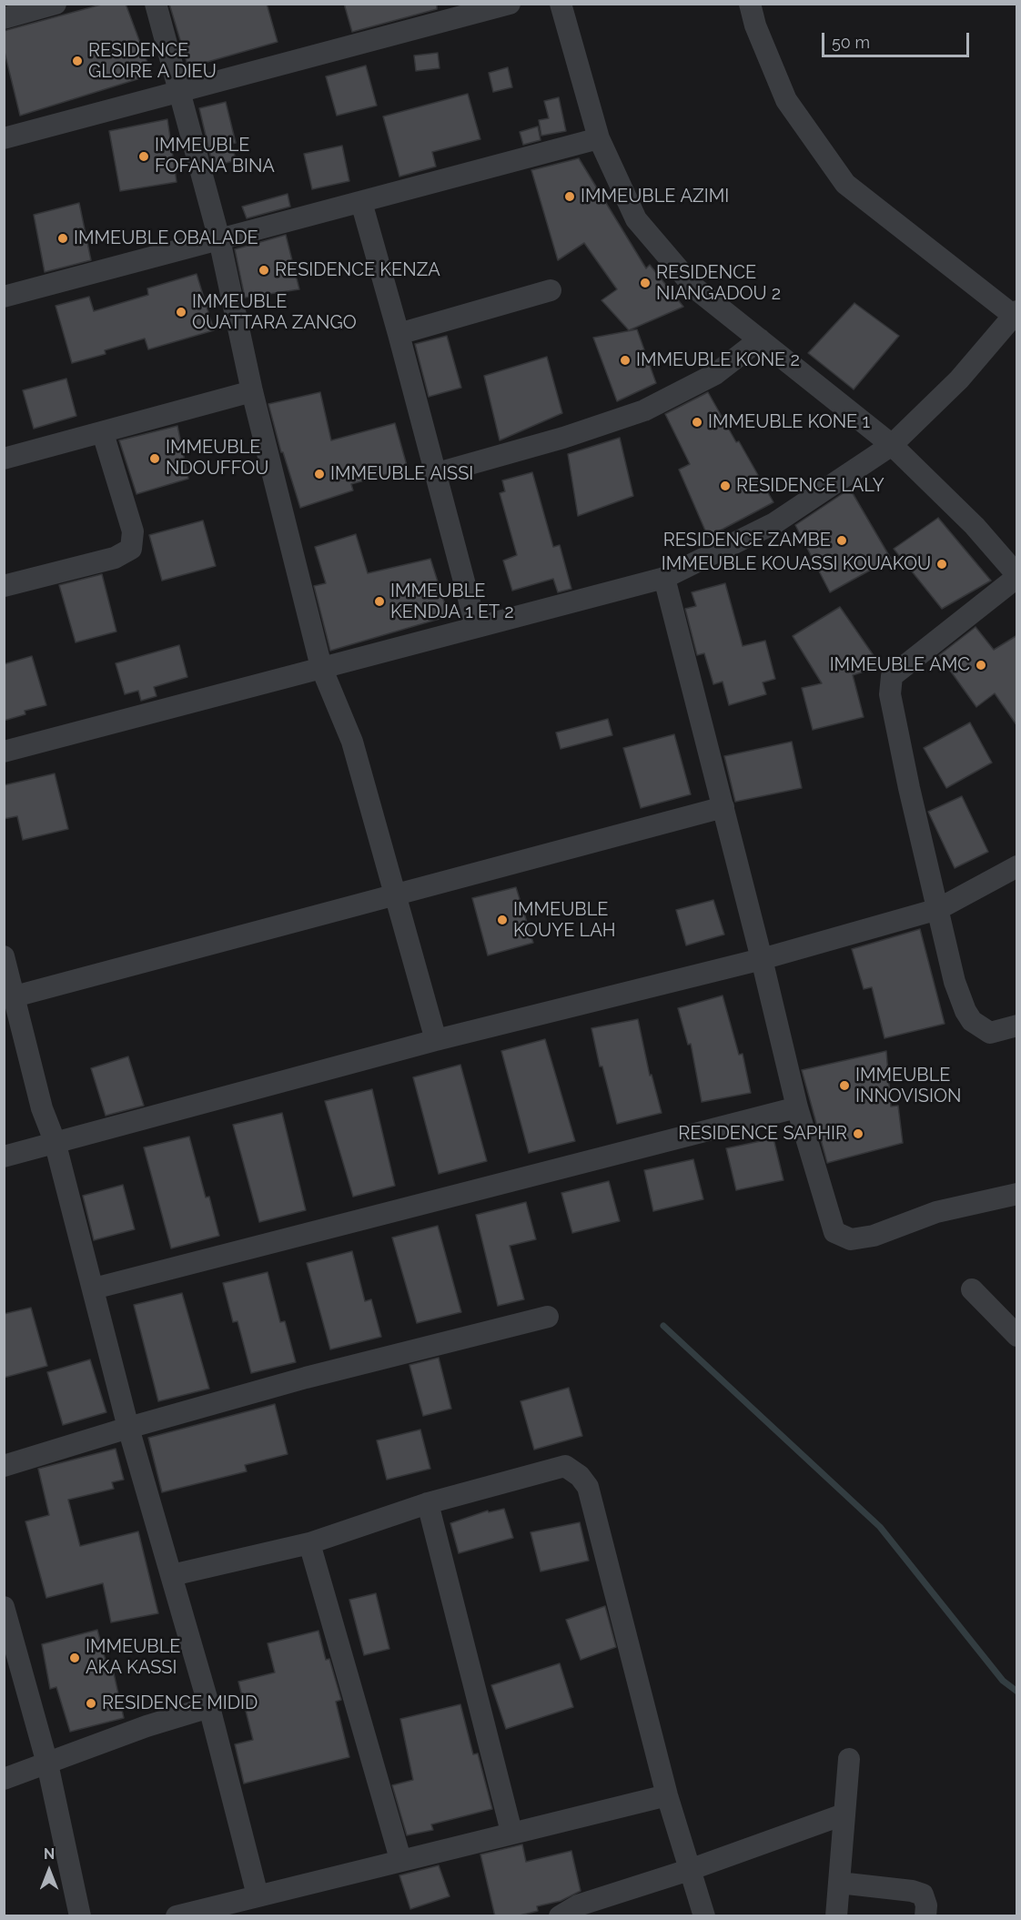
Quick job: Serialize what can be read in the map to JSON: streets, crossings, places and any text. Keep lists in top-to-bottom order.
{
  "places": [
    "RESIDENCE GLOIRE A DIEU",
    "IMMEUBLE FOFANA BINA",
    "IMMEUBLE AZIMI",
    "IMMEUBLE OBALADE",
    "RESIDENCE KENZA",
    "RESIDENCE NIANGADOU 2",
    "IMMEUBLE OUATTARA ZANGO",
    "IMMEUBLE KONE 2",
    "IMMEUBLE KONE 1",
    "IMMEUBLE NDOUFFOU",
    "IMMEUBLE AISSI",
    "RESIDENCE LALY",
    "RESIDENCE ZAMBE",
    "IMMEUBLE KOUASSI KOUAKOU",
    "IMMEUBLE KENDJA 1 ET 2",
    "IMMEUBLE AMC",
    "IMMEUBLE KOUYE LAH",
    "IMMEUBLE INNOVISION",
    "RESIDENCE SAPHIR",
    "IMMEUBLE AKA KASSI",
    "RESIDENCE MIDID"
  ],
  "scale_bar": "50 m",
  "north": "top"
}
